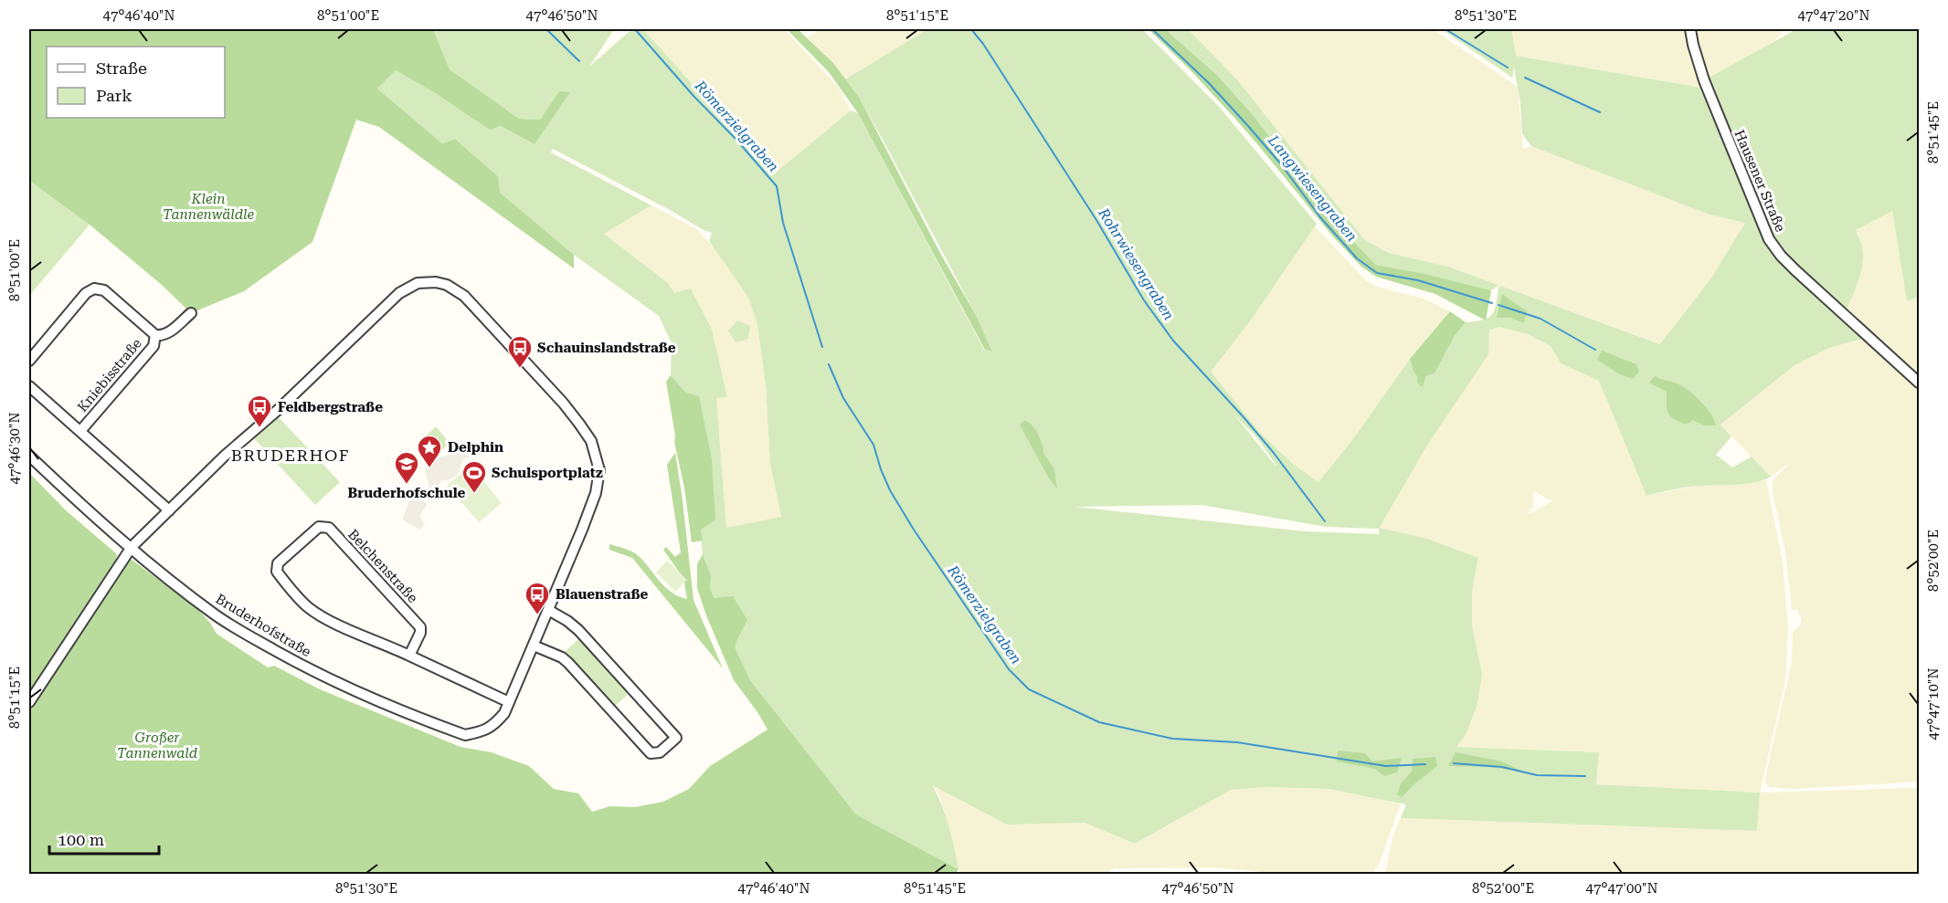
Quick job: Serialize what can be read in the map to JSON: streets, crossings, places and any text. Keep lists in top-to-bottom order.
{
  "streets": {
    "street": [
      "Hausener Straße",
      "Kniebisstraße",
      "Belchenstraße",
      "Bruderhofstraße"
    ]
  },
  "crossings": [
    ["Belchenstraße", "Bruderhofstraße"]
  ],
  "districts": ["BRUDERHOF"],
  "water": ["Römerzielgraben", "Langwiesengraben", "Rohrwiesengraben"],
  "parks": ["Klein Tannenwäldle", "Großer Tannenwald"],
  "places": {
    "bus stop": ["Schauinslandstraße", "Feldbergstraße", "Blauenstraße"],
    "place": ["Delphin"],
    "school or university": ["Bruderhofschule"],
    "sports": ["Schulsportplatz"]
  },
  "legend": ["Straße", "Park"],
  "scale_bar": "100 m",
  "coordinates": [
    "47°46'40\"N",
    "8°51'00\"E",
    "47°46'50\"N",
    "8°51'15\"E",
    "8°51'30\"E",
    "47°47'20\"N",
    "8°51'45\"E",
    "47°46'30\"N",
    "8°52'00\"E",
    "47°47'10\"N",
    "47°47'00\"N"
  ]
}
